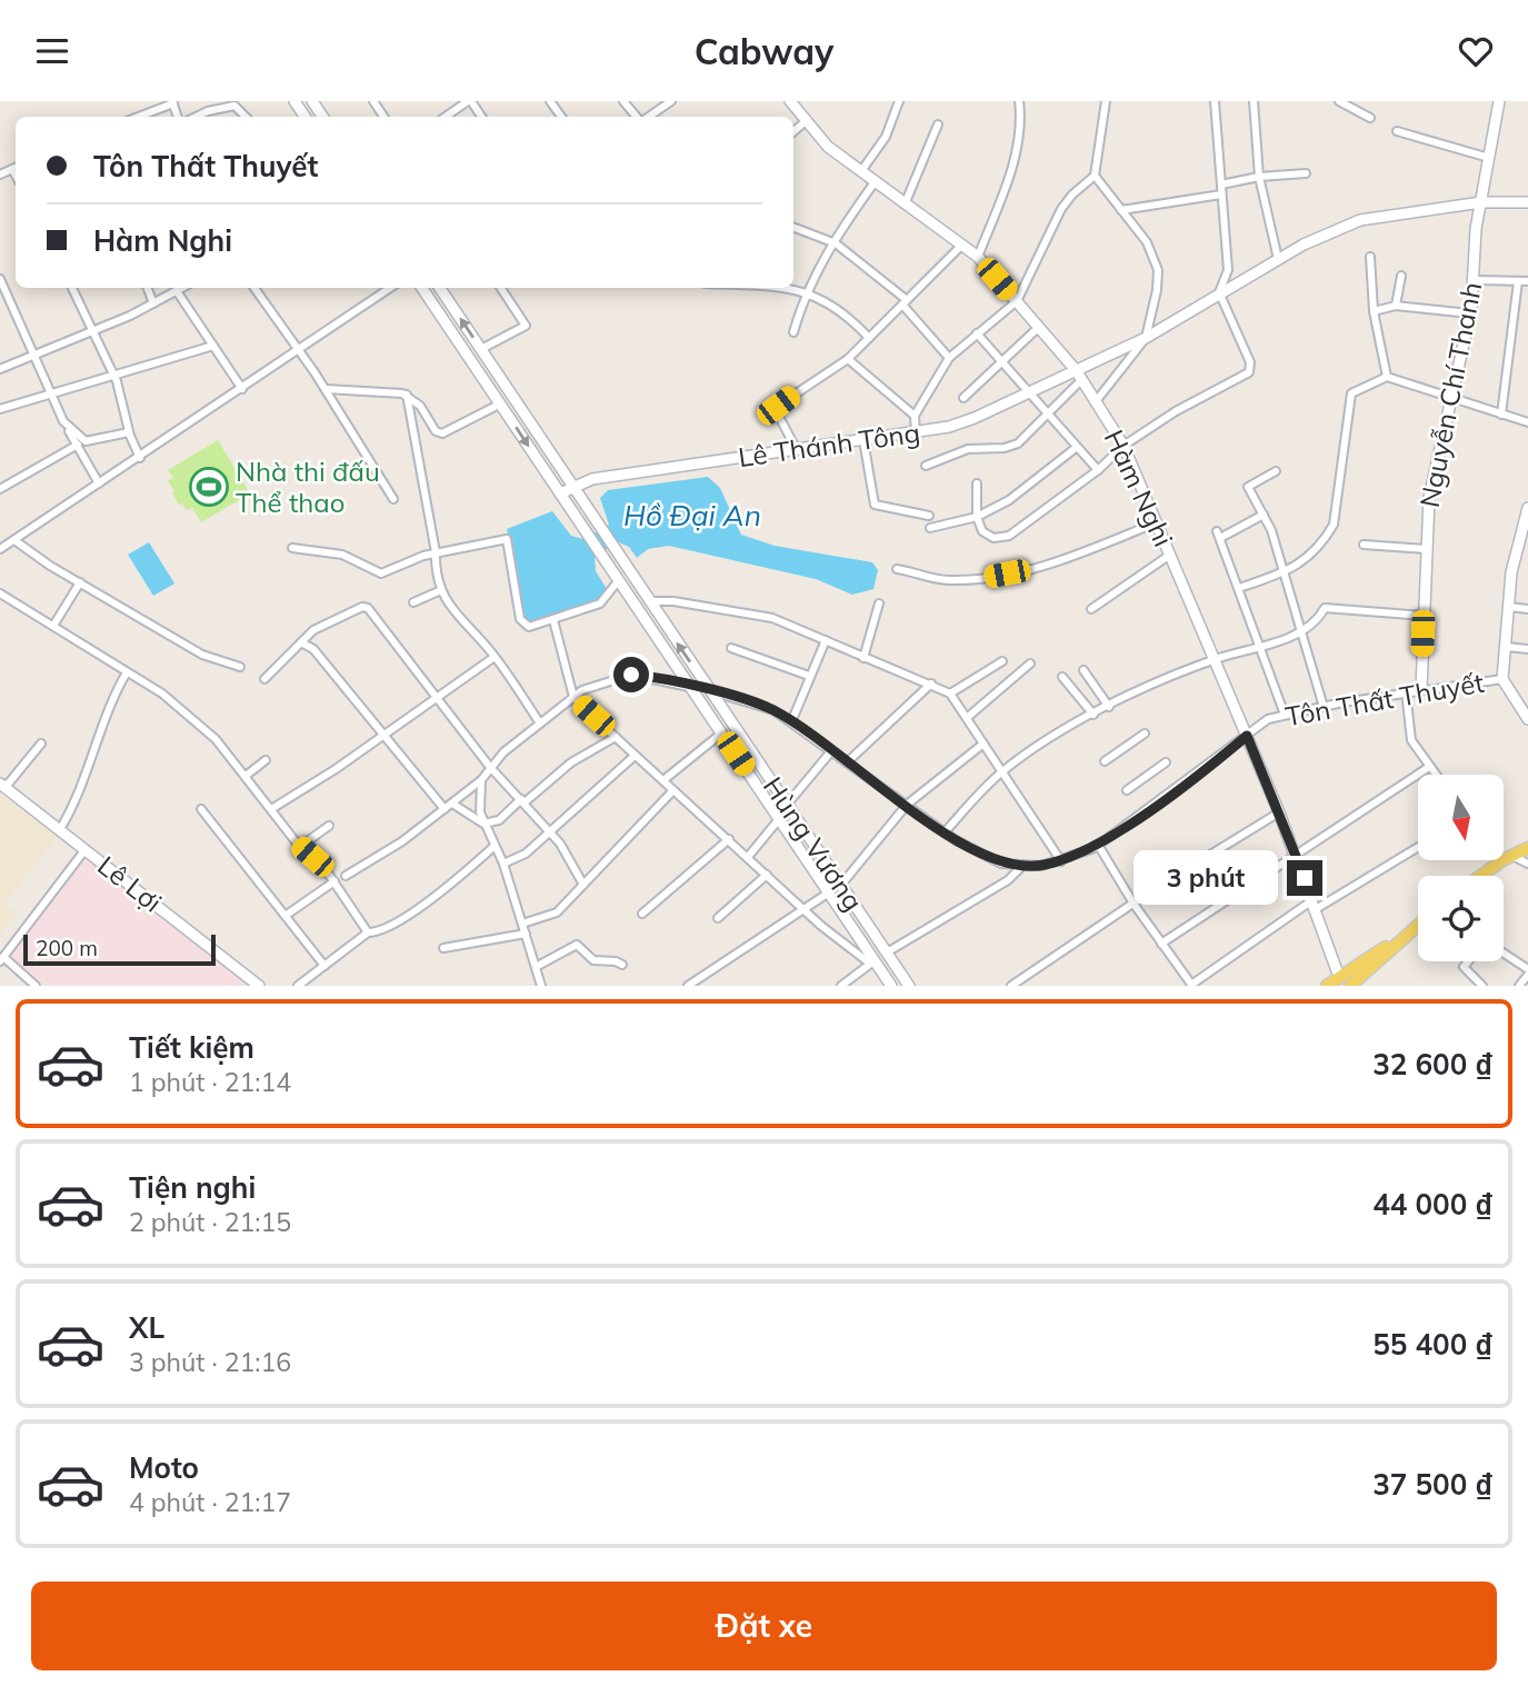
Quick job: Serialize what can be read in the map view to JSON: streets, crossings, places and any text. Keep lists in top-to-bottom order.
{
  "streets": {
    "street": [
      "Nguyễn Chí Thanh",
      "Lê Thánh Tông",
      "Hàm Nghi",
      "Tôn Thất Thuyết",
      "Hùng Vương",
      "Lê Lợi"
    ]
  },
  "crossings": [
    ["Nguyễn Chí Thanh", "Lê Thánh Tông"],
    ["Nguyễn Chí Thanh", "Tôn Thất Thuyết"],
    ["Lê Thánh Tông", "Hàm Nghi"],
    ["Lê Thánh Tông", "Hùng Vương"],
    ["Hàm Nghi", "Tôn Thất Thuyết"],
    ["Tôn Thất Thuyết", "Hùng Vương"]
  ],
  "water": ["Hồ Đại An"],
  "places": {
    "sports": ["Nhà thi đấu Thể thao"]
  },
  "scale_bar": "200 m",
  "north": "bottom",
  "page": {
    "header": "Cabway",
    "banner": ["Tôn Thất Thuyết", "Hàm Nghi"],
    "bubble": "3 phút",
    "scale": "200 m",
    "list": [
      {
        "name": "Tiết kiệm",
        "note": "1 phút · 21:14",
        "value": "32 600 ₫"
      },
      {
        "name": "Tiện nghi",
        "note": "2 phút · 21:15",
        "value": "44 000 ₫"
      },
      {
        "name": "XL",
        "note": "3 phút · 21:16",
        "value": "55 400 ₫"
      },
      {
        "name": "Moto",
        "note": "4 phút · 21:17",
        "value": "37 500 ₫"
      }
    ],
    "buttons": "Đặt xe"
  }
}
